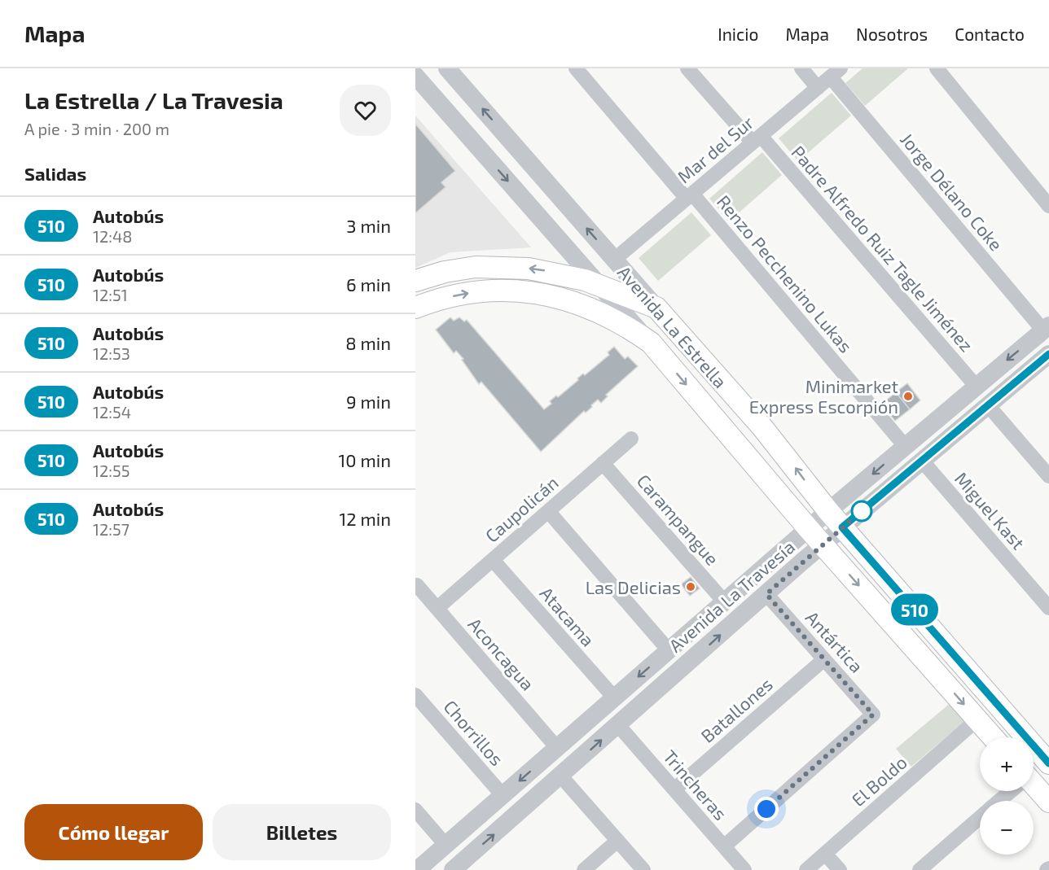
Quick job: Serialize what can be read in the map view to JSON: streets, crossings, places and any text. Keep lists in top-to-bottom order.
{
  "streets": {
    "main road": ["Avenida La Estrella"],
    "street": [
      "Mar del Sur",
      "Jorge Délano Coke",
      "Padre Alfredo Ruiz Tagle Jiménez",
      "Renzo Pecchenino Lukas",
      "Caupolicán",
      "Miguel Kast",
      "Carampangue",
      "Avenida La Travesía",
      "Atacama",
      "Antártica",
      "Aconcagua",
      "Batallones",
      "Chorrillos",
      "El Boldo",
      "Trincheras"
    ]
  },
  "crossings": [
    ["Mar del Sur", "Jorge Délano Coke"],
    ["Mar del Sur", "Padre Alfredo Ruiz Tagle Jiménez"],
    ["Mar del Sur", "Renzo Pecchenino Lukas"],
    ["Mar del Sur", "Avenida La Estrella"],
    ["Jorge Délano Coke", "Avenida La Travesía"],
    ["Padre Alfredo Ruiz Tagle Jiménez", "Avenida La Travesía"],
    ["Renzo Pecchenino Lukas", "Avenida La Travesía"],
    ["Avenida La Estrella", "Avenida La Travesía"],
    ["Avenida La Estrella", "El Boldo"],
    ["Caupolicán", "Carampangue"],
    ["Caupolicán", "Atacama"],
    ["Caupolicán", "Aconcagua"],
    ["Miguel Kast", "Avenida La Travesía"],
    ["Carampangue", "Avenida La Travesía"],
    ["Avenida La Travesía", "Atacama"],
    ["Avenida La Travesía", "Antártica"],
    ["Avenida La Travesía", "Aconcagua"],
    ["Avenida La Travesía", "Chorrillos"],
    ["Avenida La Travesía", "Trincheras"],
    ["Antártica", "Batallones"],
    ["Antártica", "Trincheras"],
    ["Batallones", "Trincheras"]
  ],
  "places": ["Minimarket Express Escorpión", "Las Delicias"],
  "lines": ["bus line 510"],
  "page": {
    "header": "Mapa",
    "nav": [
      "Inicio",
      "Mapa",
      "Nosotros",
      "Contacto"
    ],
    "heading": [
      ["La Estrella / La Travesia", "A pie · 3 min · 200 m"],
      "Salidas"
    ],
    "on_map": "510",
    "list": [
      {
        "mark": "510",
        "name": "Autobús",
        "note": "12:48",
        "value": "3 min"
      },
      {
        "mark": "510",
        "name": "Autobús",
        "note": "12:51",
        "value": "6 min"
      },
      {
        "mark": "510",
        "name": "Autobús",
        "note": "12:53",
        "value": "8 min"
      },
      {
        "mark": "510",
        "name": "Autobús",
        "note": "12:54",
        "value": "9 min"
      },
      {
        "mark": "510",
        "name": "Autobús",
        "note": "12:55",
        "value": "10 min"
      },
      {
        "mark": "510",
        "name": "Autobús",
        "note": "12:57",
        "value": "12 min"
      }
    ],
    "map_buttons": ["+", "−"],
    "buttons": ["Cómo llegar", "Billetes"]
  }
}
